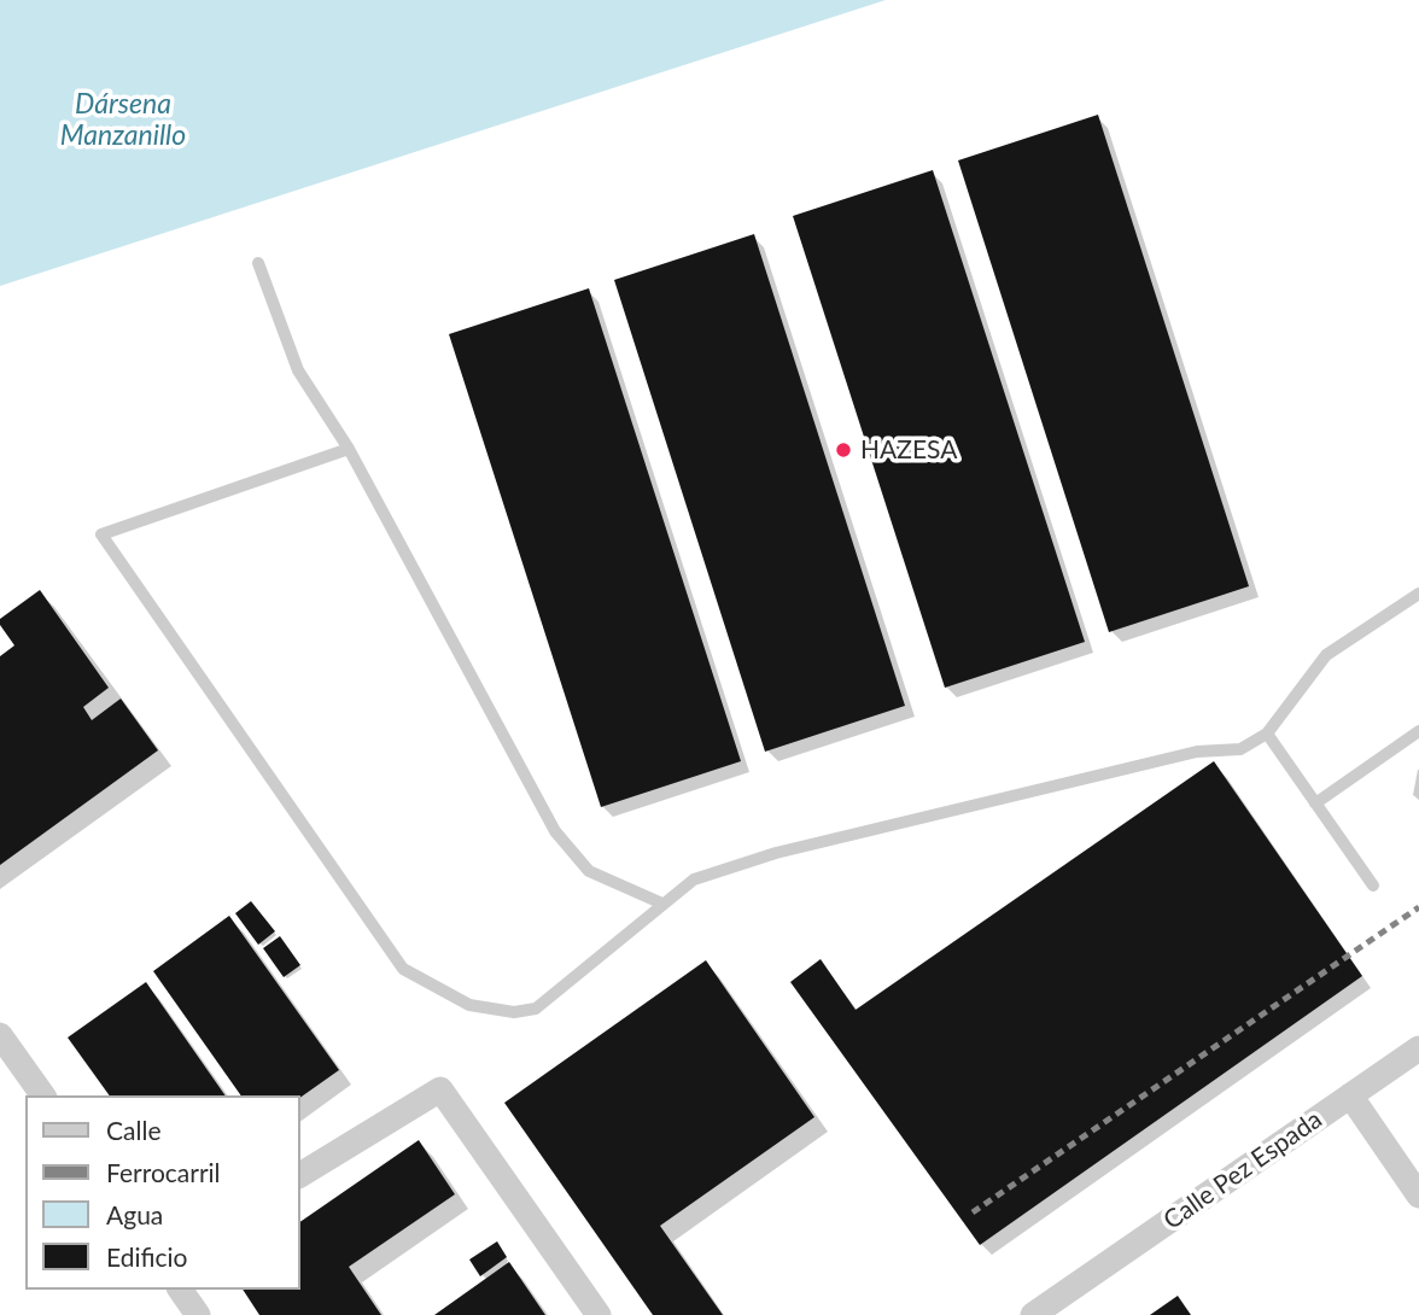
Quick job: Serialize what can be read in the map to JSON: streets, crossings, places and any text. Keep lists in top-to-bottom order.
{
  "streets": {
    "street": ["Calle Pez Espada"]
  },
  "water": ["Dársena Manzanillo"],
  "places": ["HAZESA"],
  "legend": [
    "Calle",
    "Ferrocarril",
    "Agua",
    "Edificio"
  ]
}
